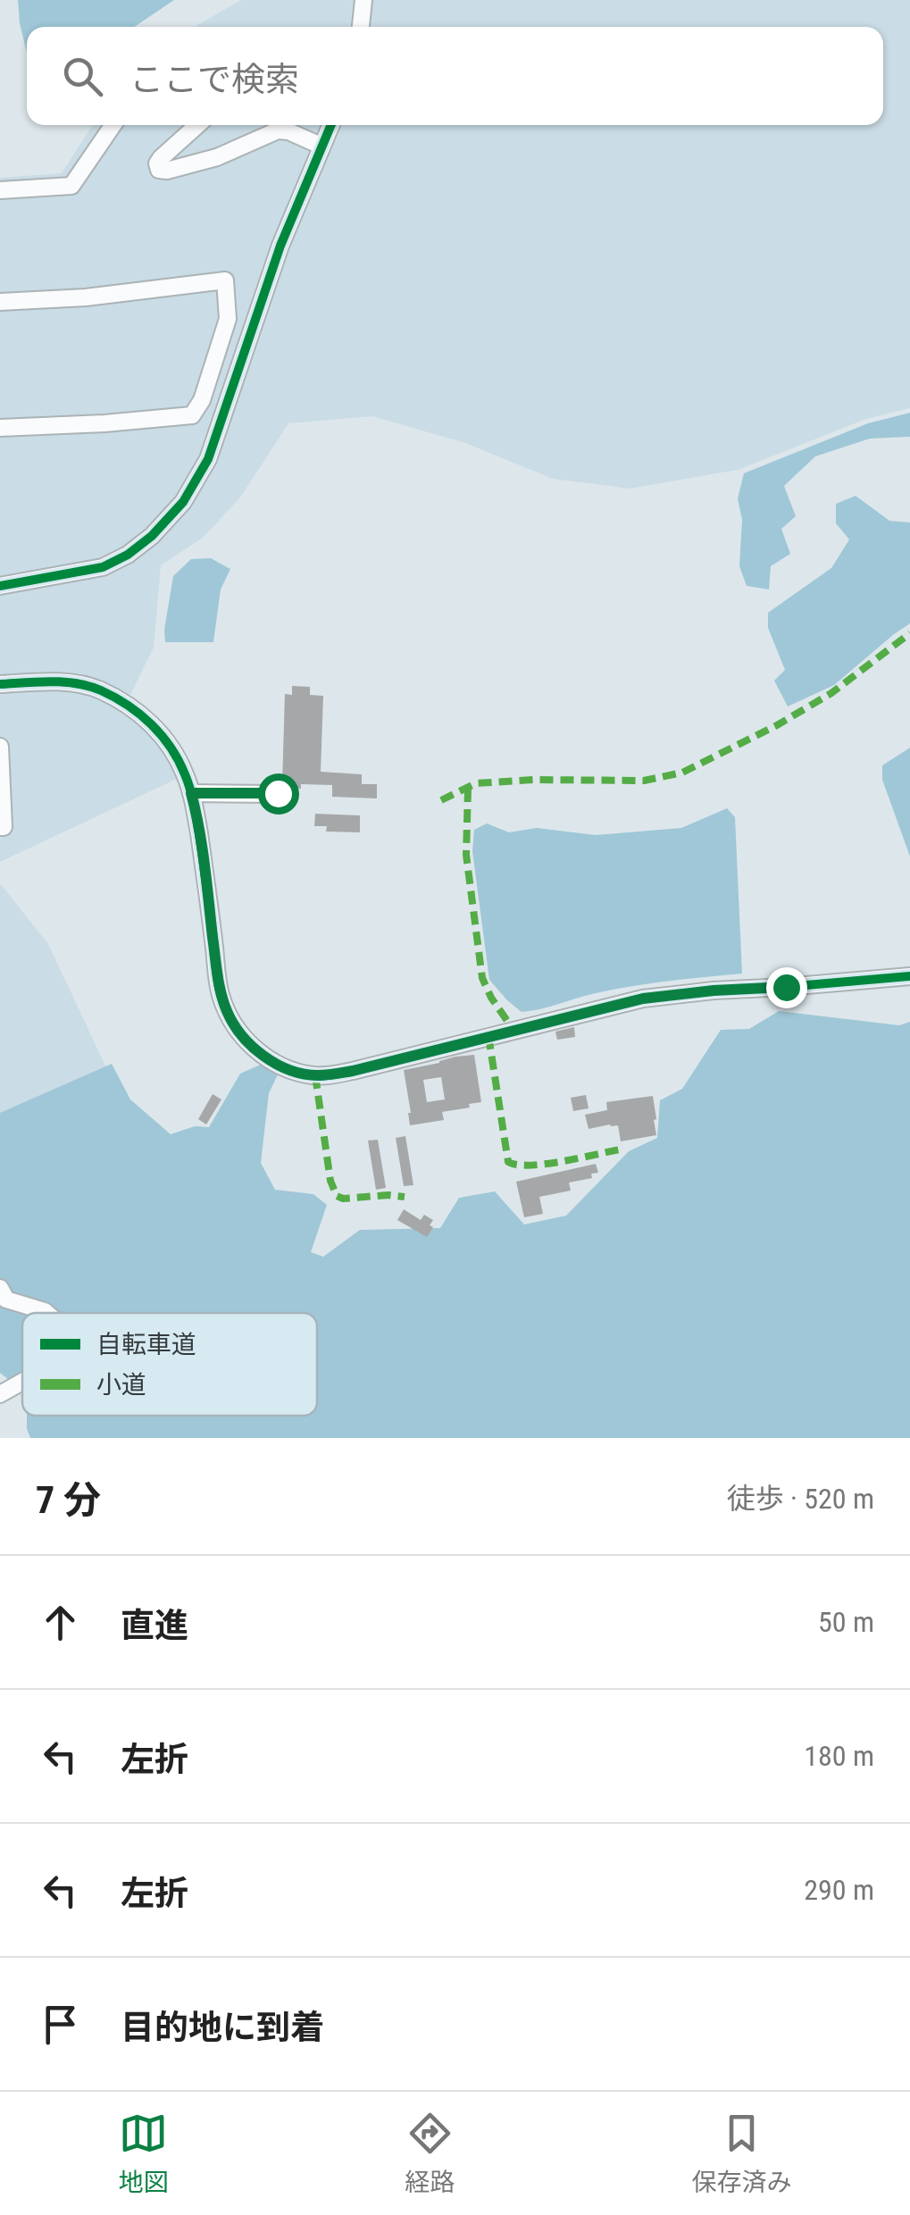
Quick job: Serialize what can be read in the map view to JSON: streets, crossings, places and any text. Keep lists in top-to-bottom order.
{
  "legend": ["自転車道", "小道"],
  "page": {
    "search": "ここで検索",
    "heading": ["7 分", "徒歩 · 520 m"],
    "list": [
      ["直進", "50 m"],
      ["左折", "180 m"],
      ["左折", "290 m"],
      "目的地に到着"
    ],
    "nav": ["地図", "経路", "保存済み"]
  }
}
